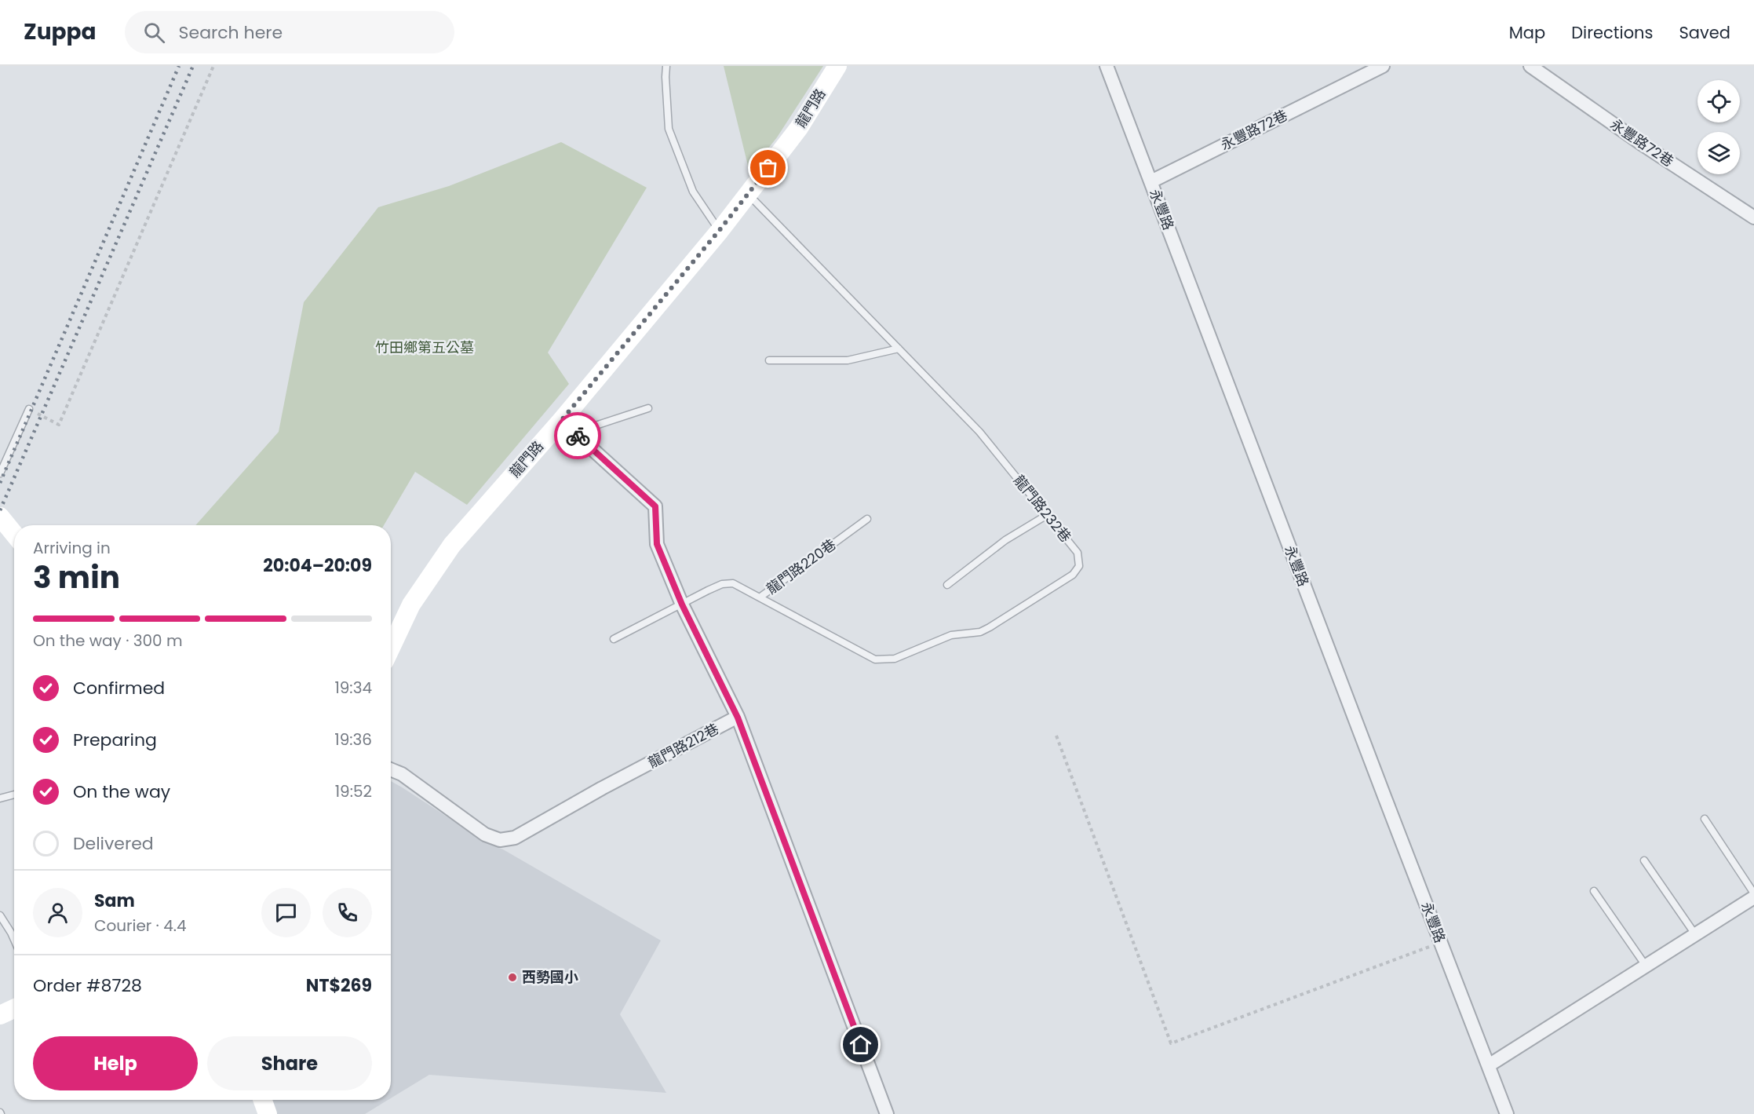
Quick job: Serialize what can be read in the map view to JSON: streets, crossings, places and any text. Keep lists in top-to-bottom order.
{
  "streets": {
    "street": [
      "龍門路",
      "永豐路72巷",
      "永豐路",
      "龍門路212巷"
    ],
    "lane": ["龍門路232巷", "龍門路220巷"]
  },
  "crossings": [
    ["龍門路", "龍門路232巷"],
    ["永豐路72巷", "永豐路"],
    ["龍門路232巷", "龍門路220巷"]
  ],
  "parks": ["竹田鄉第五公墓"],
  "places": ["西勢國小"],
  "page": {
    "header": "Zuppa",
    "search": "Search here",
    "nav": ["Map", "Directions", "Saved"],
    "heading": ["3 min", "Arriving in", "20:04–20:09"],
    "panel": [
      "Sam",
      "Courier · 4.4",
      "Order #8728",
      "NT$269"
    ],
    "bar": "On the way · 300 m",
    "list": [
      ["Confirmed", "19:34"],
      ["Preparing", "19:36"],
      ["On the way", "19:52"],
      "Delivered"
    ],
    "buttons": ["Help", "Share"]
  }
}
